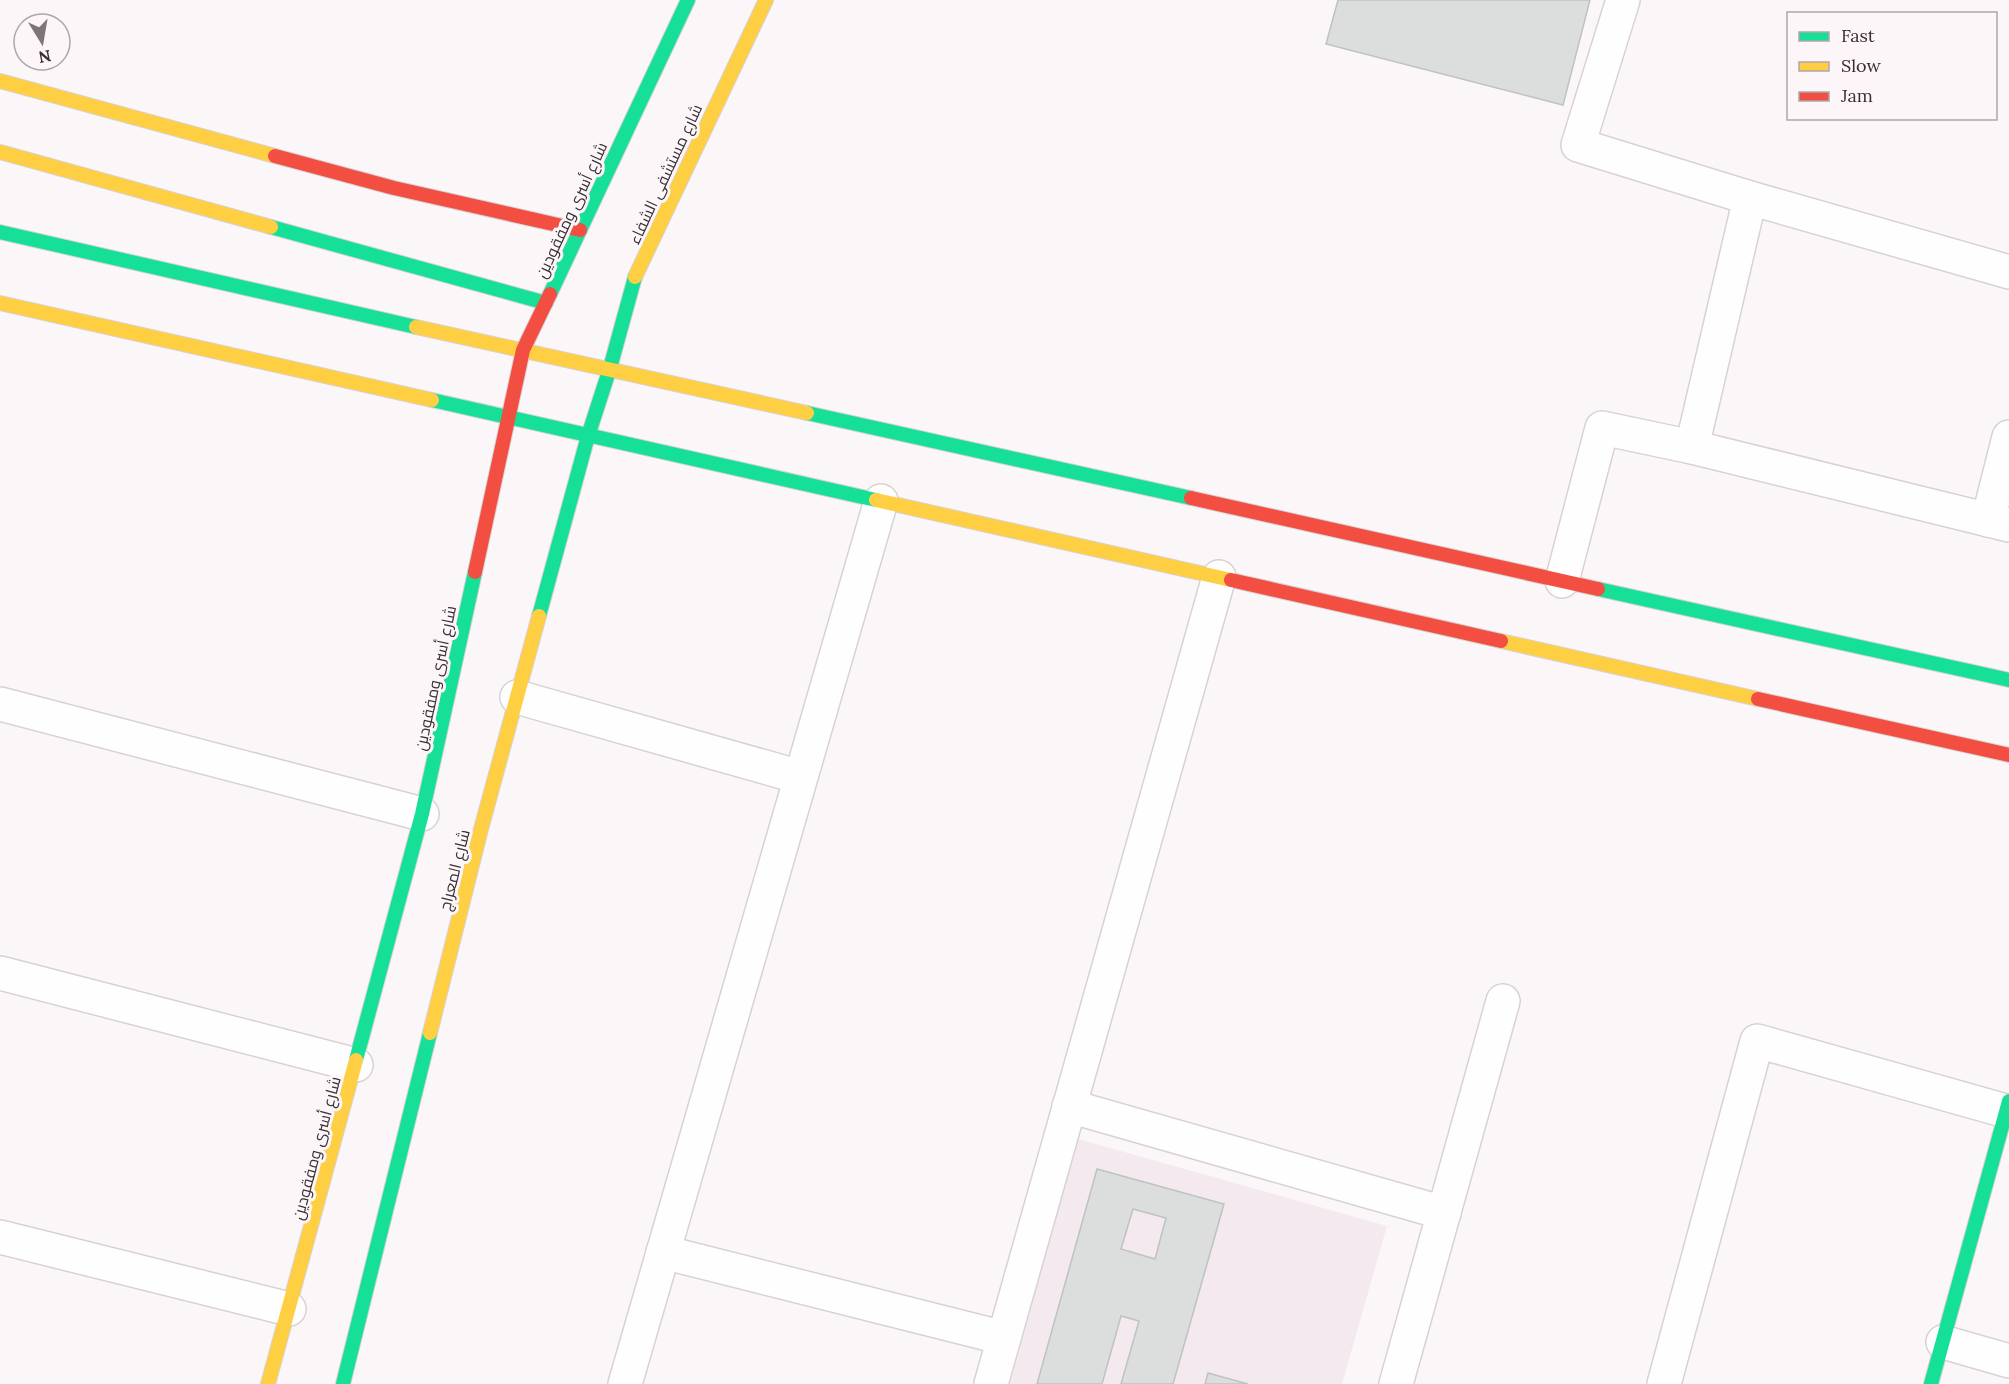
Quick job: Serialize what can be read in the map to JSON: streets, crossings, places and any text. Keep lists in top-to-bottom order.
{
  "streets": {
    "street": ["شارع مستشفى الشفاء", "شارع أسرى ومفقودين", "شارع المعراج"]
  },
  "crossings": [
    ["شارع مستشفى الشفاء", "شارع المعراج"]
  ],
  "legend": ["Fast", "Slow", "Jam"],
  "north": "bottom"
}
